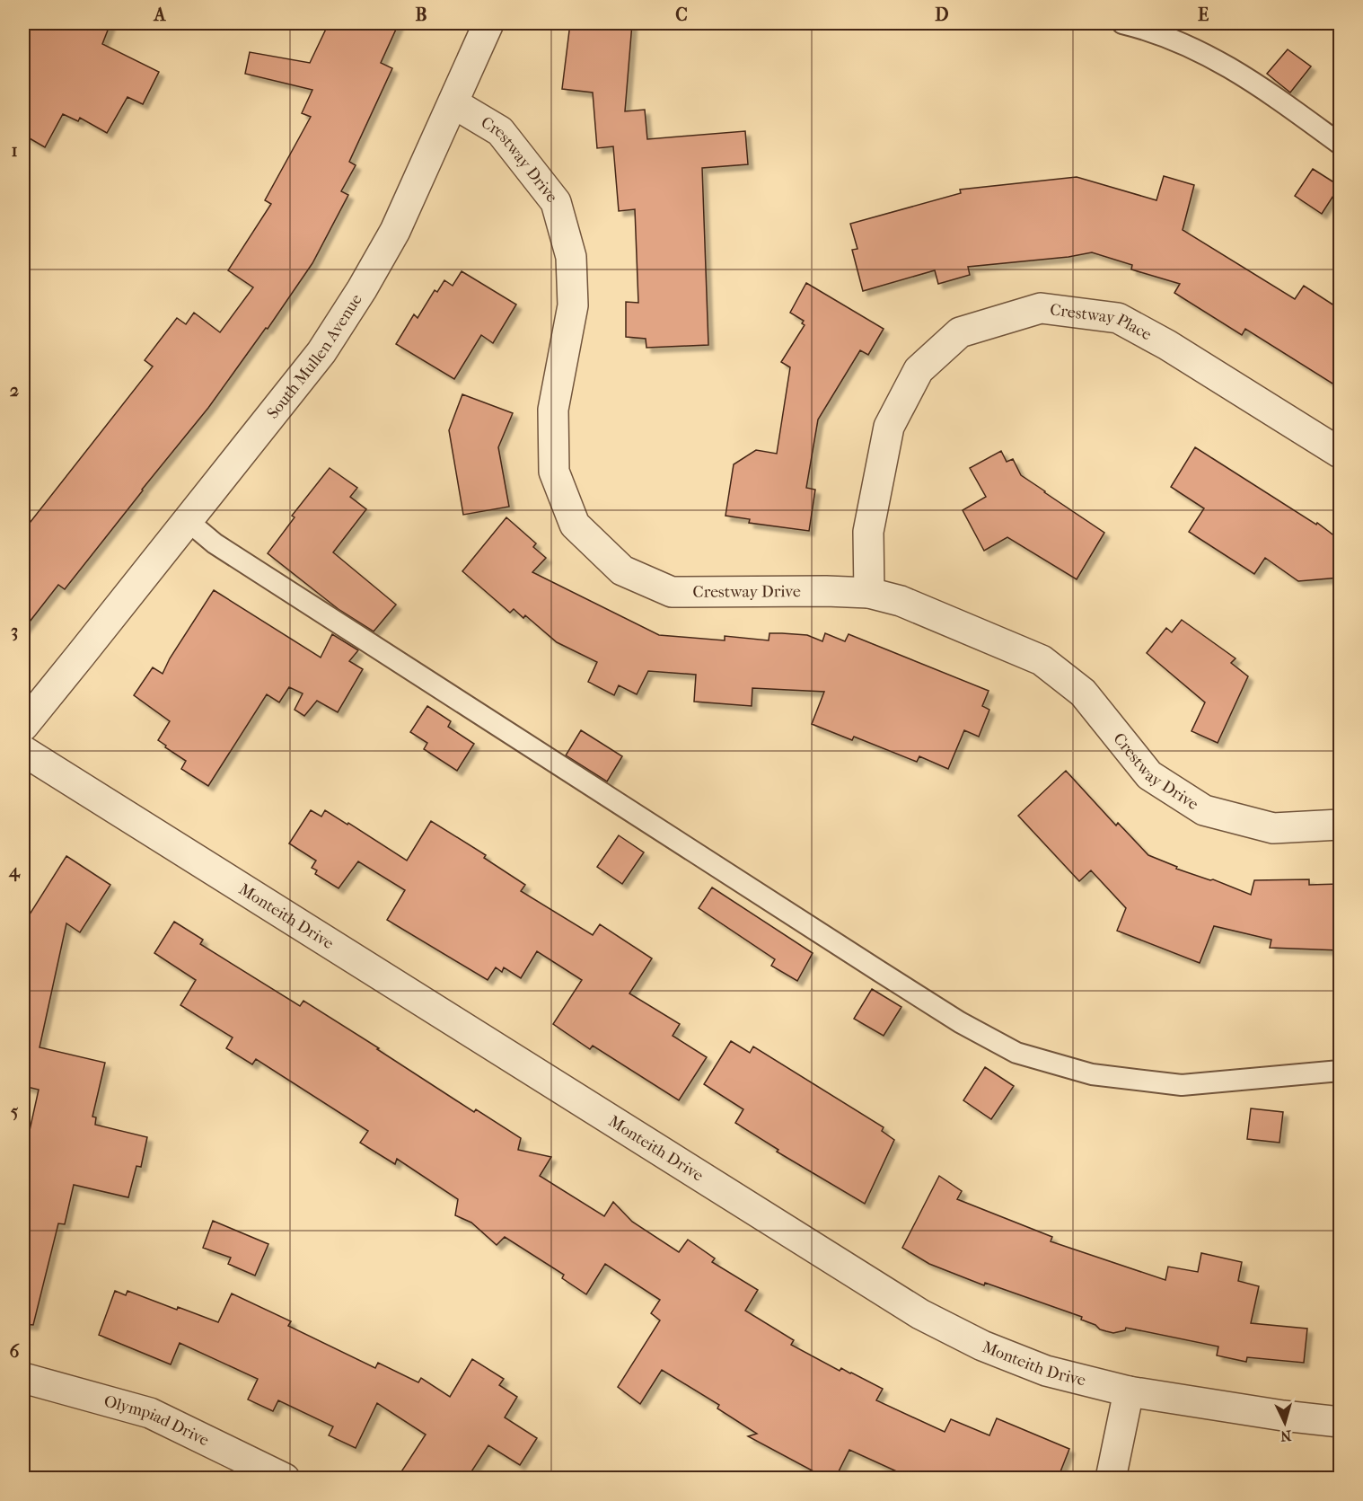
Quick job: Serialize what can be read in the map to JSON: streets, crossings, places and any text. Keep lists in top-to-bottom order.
{
  "streets": {
    "street": [
      "Crestway Drive",
      "Crestway Place",
      "South Mullen Avenue",
      "Monteith Drive",
      "Olympiad Drive"
    ]
  },
  "crossings": [
    ["Crestway Drive", "Crestway Place"],
    ["Crestway Drive", "South Mullen Avenue"]
  ],
  "north": "bottom",
  "grid": {
    "columns": [
      "A",
      "B",
      "C",
      "D",
      "E"
    ],
    "rows": [
      "1",
      "2",
      "3",
      "4",
      "5",
      "6"
    ]
  }
}
